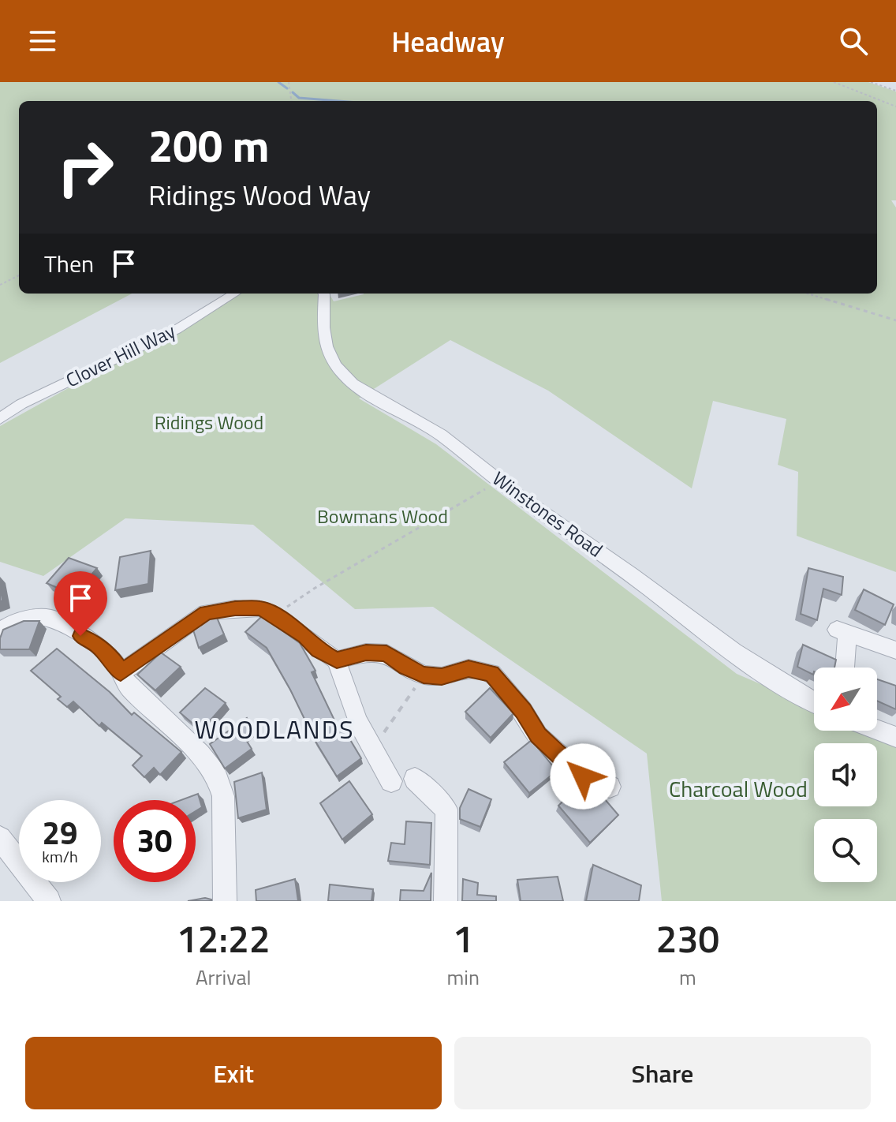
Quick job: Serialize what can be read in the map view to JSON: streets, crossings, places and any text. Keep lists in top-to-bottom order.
{
  "streets": {
    "street": ["Clover Hill Way", "Winstones Road"]
  },
  "districts": ["WOODLANDS"],
  "parks": ["Ridings Wood", "Bowmans Wood", "Charcoal Wood"],
  "north": "bottom left",
  "page": {
    "header": "Headway",
    "turn": ["200 m", "Ridings Wood Way"],
    "then": "Then",
    "speed": "29 km/h",
    "limit": "30",
    "eta": [
      "12:22",
      "Arrival",
      "1",
      "min",
      "230",
      "m"
    ],
    "buttons": ["Exit", "Share"]
  }
}
